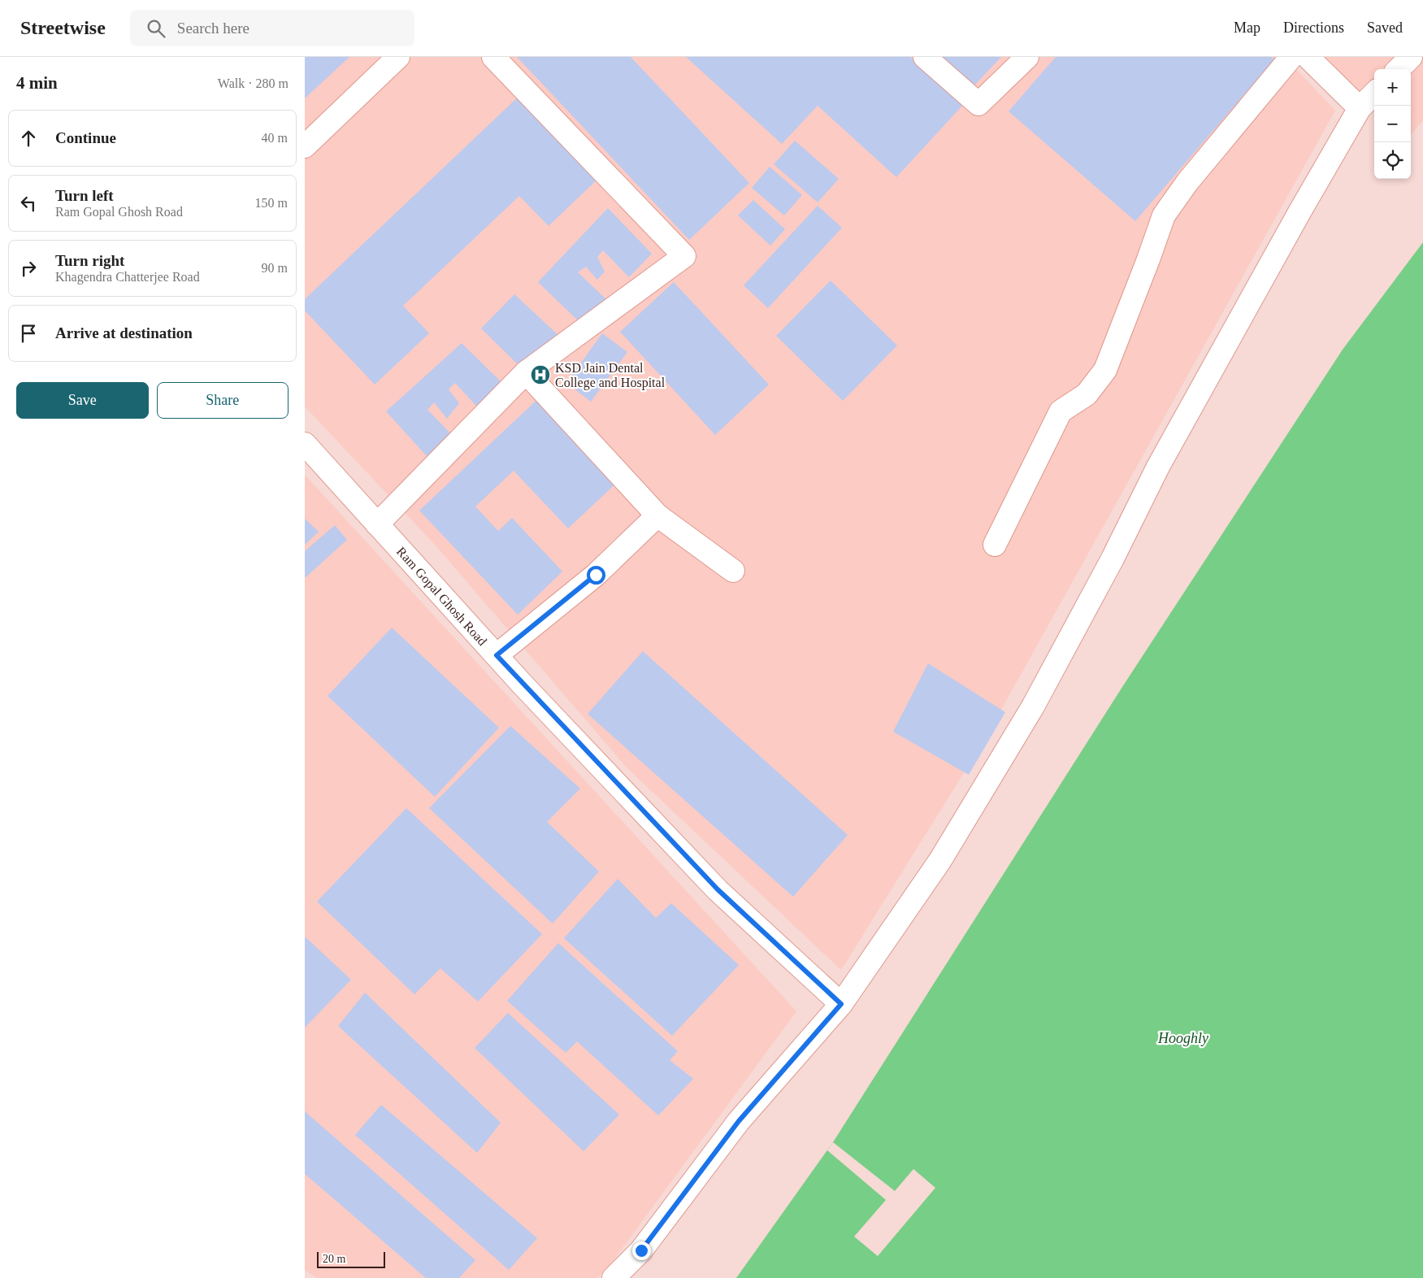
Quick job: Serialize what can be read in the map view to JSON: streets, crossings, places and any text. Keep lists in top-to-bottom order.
{
  "streets": {
    "street": ["Ram Gopal Ghosh Road"]
  },
  "water": ["Hooghly"],
  "places": {
    "hospital": ["KSD Jain Dental College and Hospital"]
  },
  "scale_bar": "20 m",
  "page": {
    "header": "Streetwise",
    "search": "Search here",
    "nav": ["Map", "Directions", "Saved"],
    "heading": ["4 min", "Walk · 280 m"],
    "map_buttons": ["+", "−"],
    "list": [
      ["Continue", "40 m"],
      ["Turn left", "Ram Gopal Ghosh Road", "150 m"],
      ["Turn right", "Khagendra Chatterjee Road", "90 m"],
      "Arrive at destination"
    ],
    "buttons": ["Save", "Share"],
    "scale": "20 m"
  }
}
